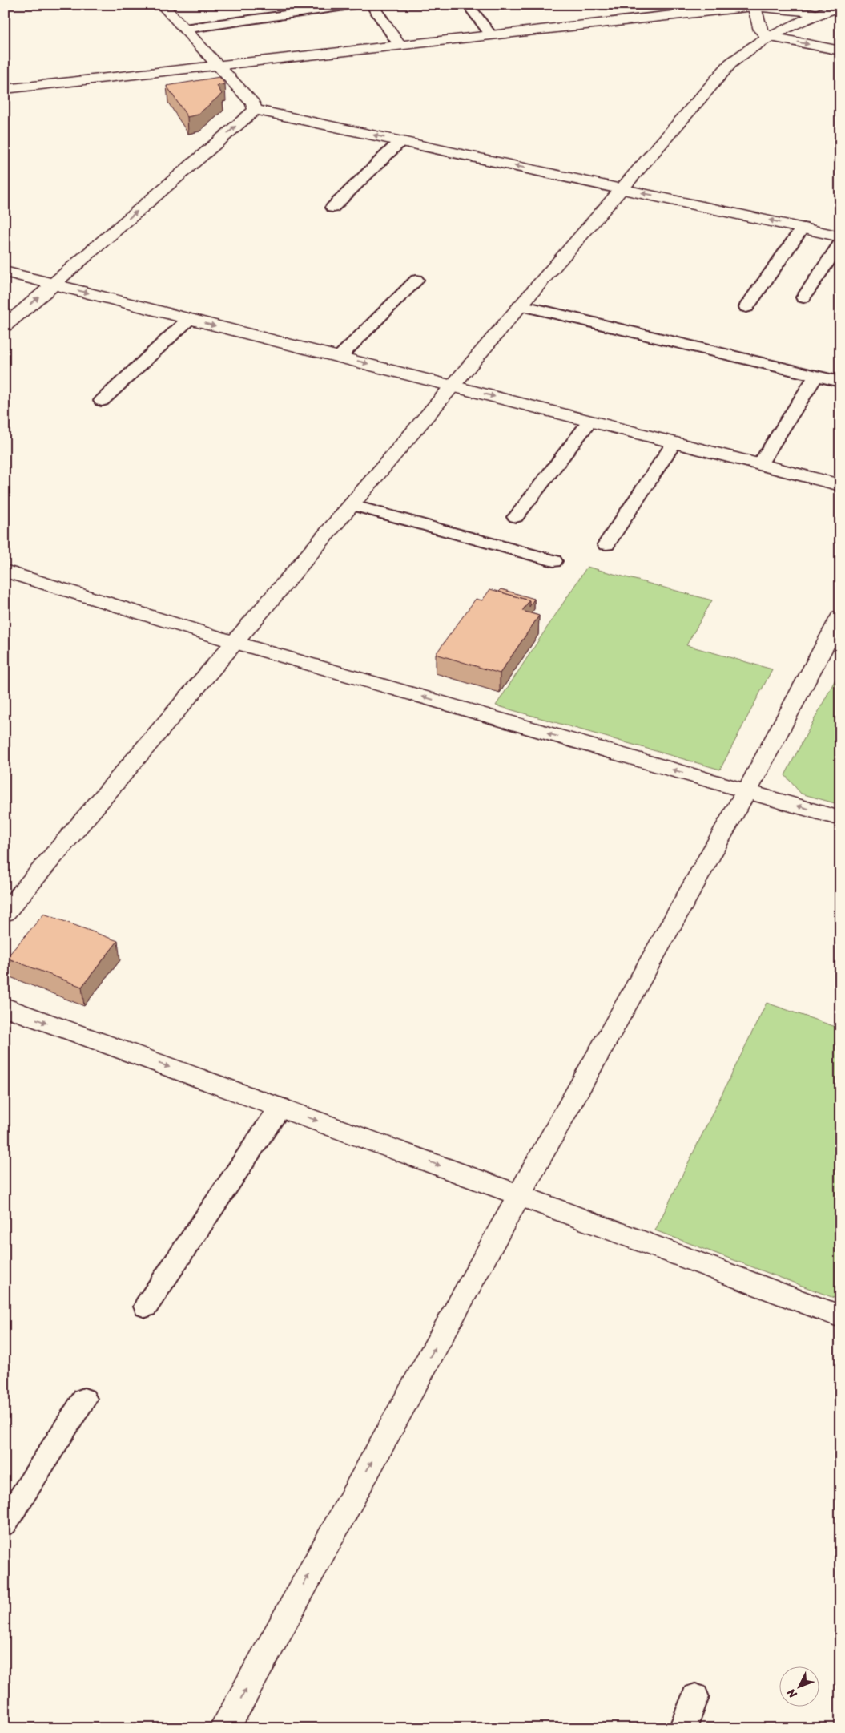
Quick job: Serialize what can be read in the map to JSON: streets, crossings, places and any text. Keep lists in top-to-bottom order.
{
  "north": "bottom left"
}
